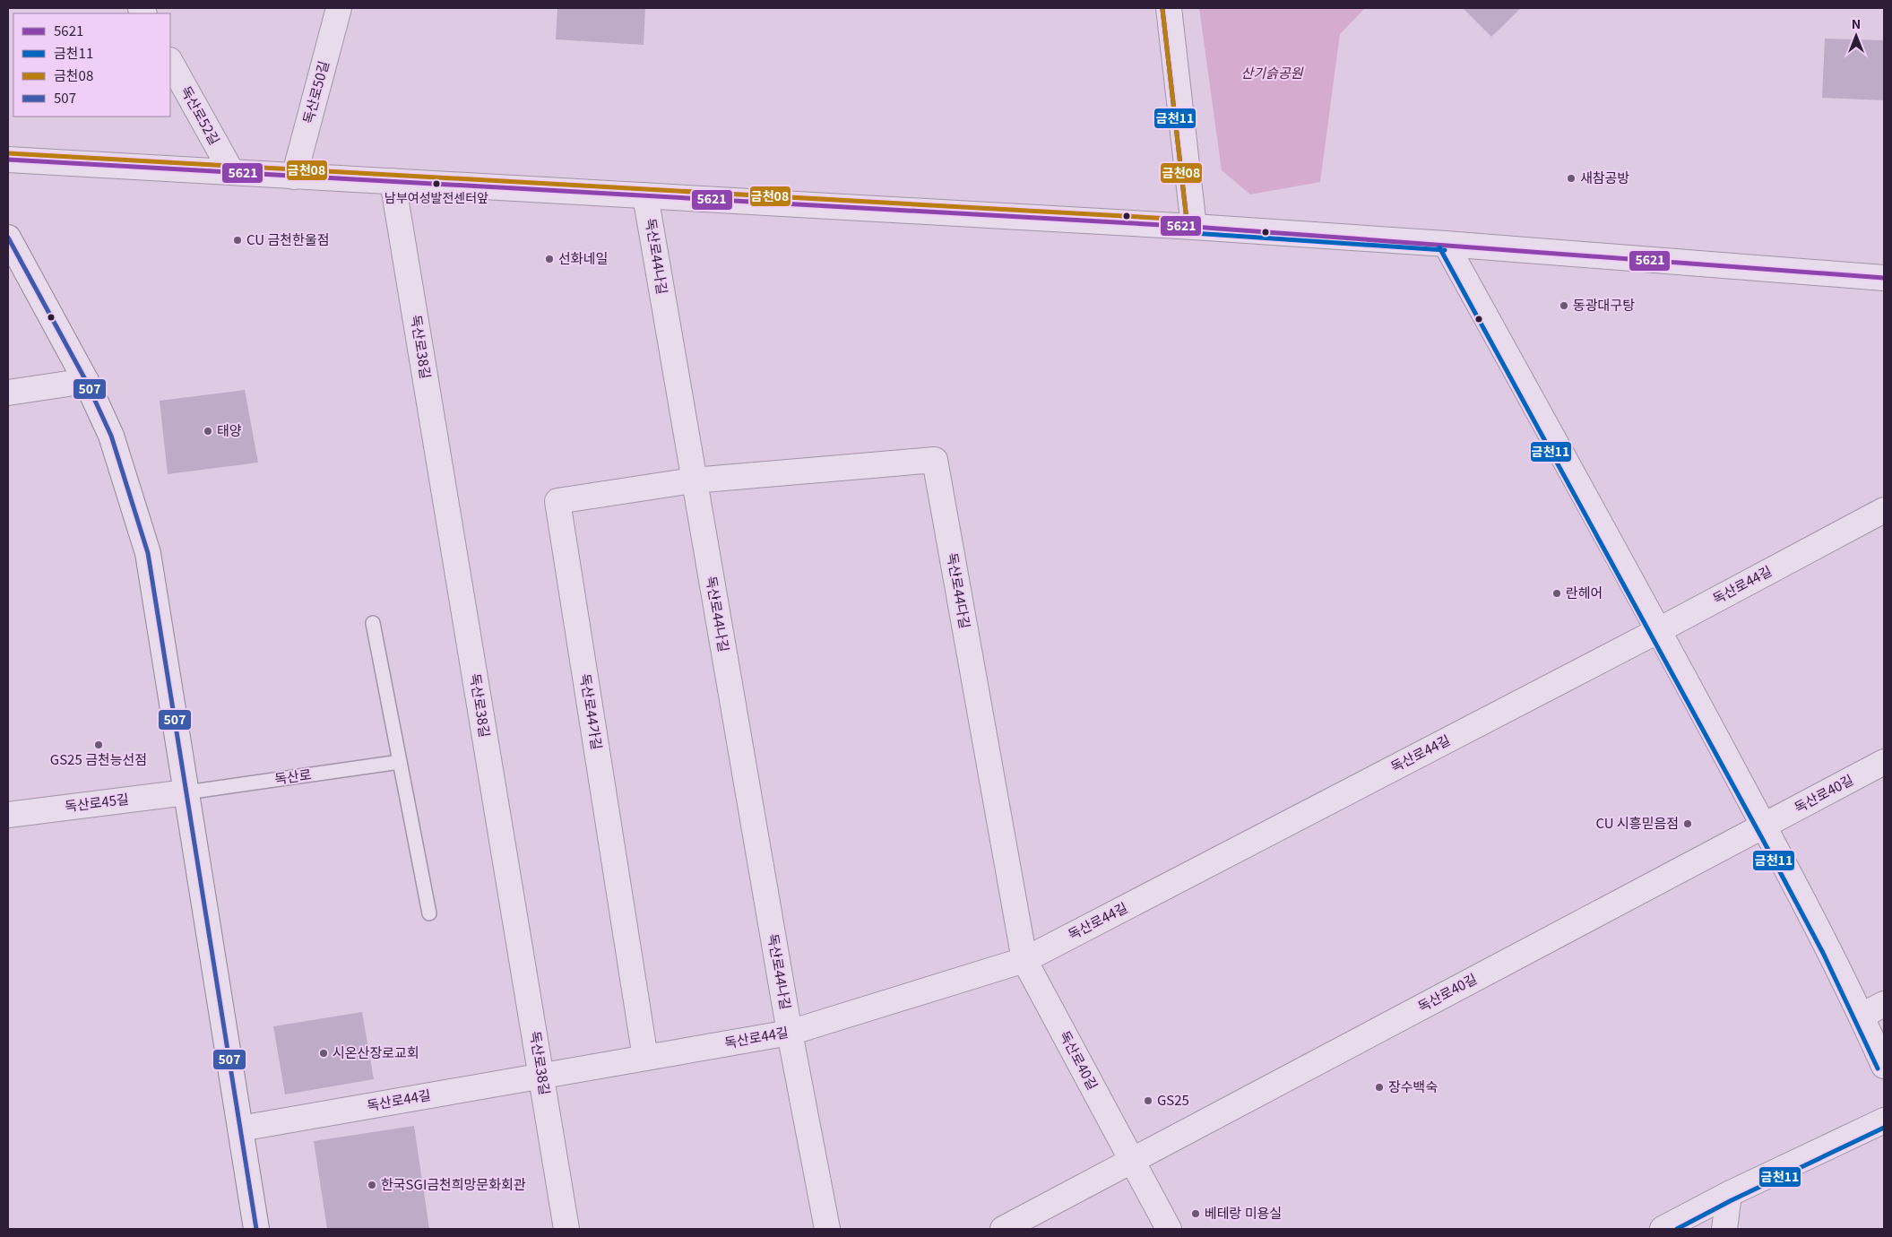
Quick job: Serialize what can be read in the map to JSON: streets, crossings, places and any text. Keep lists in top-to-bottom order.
{
  "streets": {
    "street": [
      "독산로50길",
      "독산로52길",
      "독산로44나길",
      "독산로38길",
      "독산로44길",
      "독산로44다길",
      "독산로44가길",
      "독산로40길",
      "독산로45길"
    ],
    "lane": ["독산로"]
  },
  "crossings": [
    ["독산로44나길", "독산로44길"],
    ["독산로44나길", "독산로44다길"],
    ["독산로44나길", "독산로44가길"],
    ["독산로38길", "독산로44길"],
    ["독산로44길", "독산로44다길"],
    ["독산로44길", "독산로44가길"],
    ["독산로44길", "독산로40길"],
    ["독산로44다길", "독산로44가길"],
    ["독산로44다길", "독산로40길"],
    ["독산로", "독산로45길"]
  ],
  "parks": ["산기슭공원"],
  "places": [
    "새참공방",
    "남부여성발전센터앞",
    "CU 금천한울점",
    "선화네일",
    "동광대구탕",
    "태양",
    "란헤어",
    "GS25 금천능선점",
    "CU 시흥믿음점",
    "시온산장로교회",
    "장수백숙",
    "GS25",
    "한국SGI금천희망문화회관",
    "베테랑 미용실"
  ],
  "lines": [
    "transit line 금천11",
    "transit line 금천08",
    "transit line 5621",
    "transit line 507"
  ],
  "legend": [
    "5621",
    "금천11",
    "금천08",
    "507"
  ],
  "north": "top"
}
